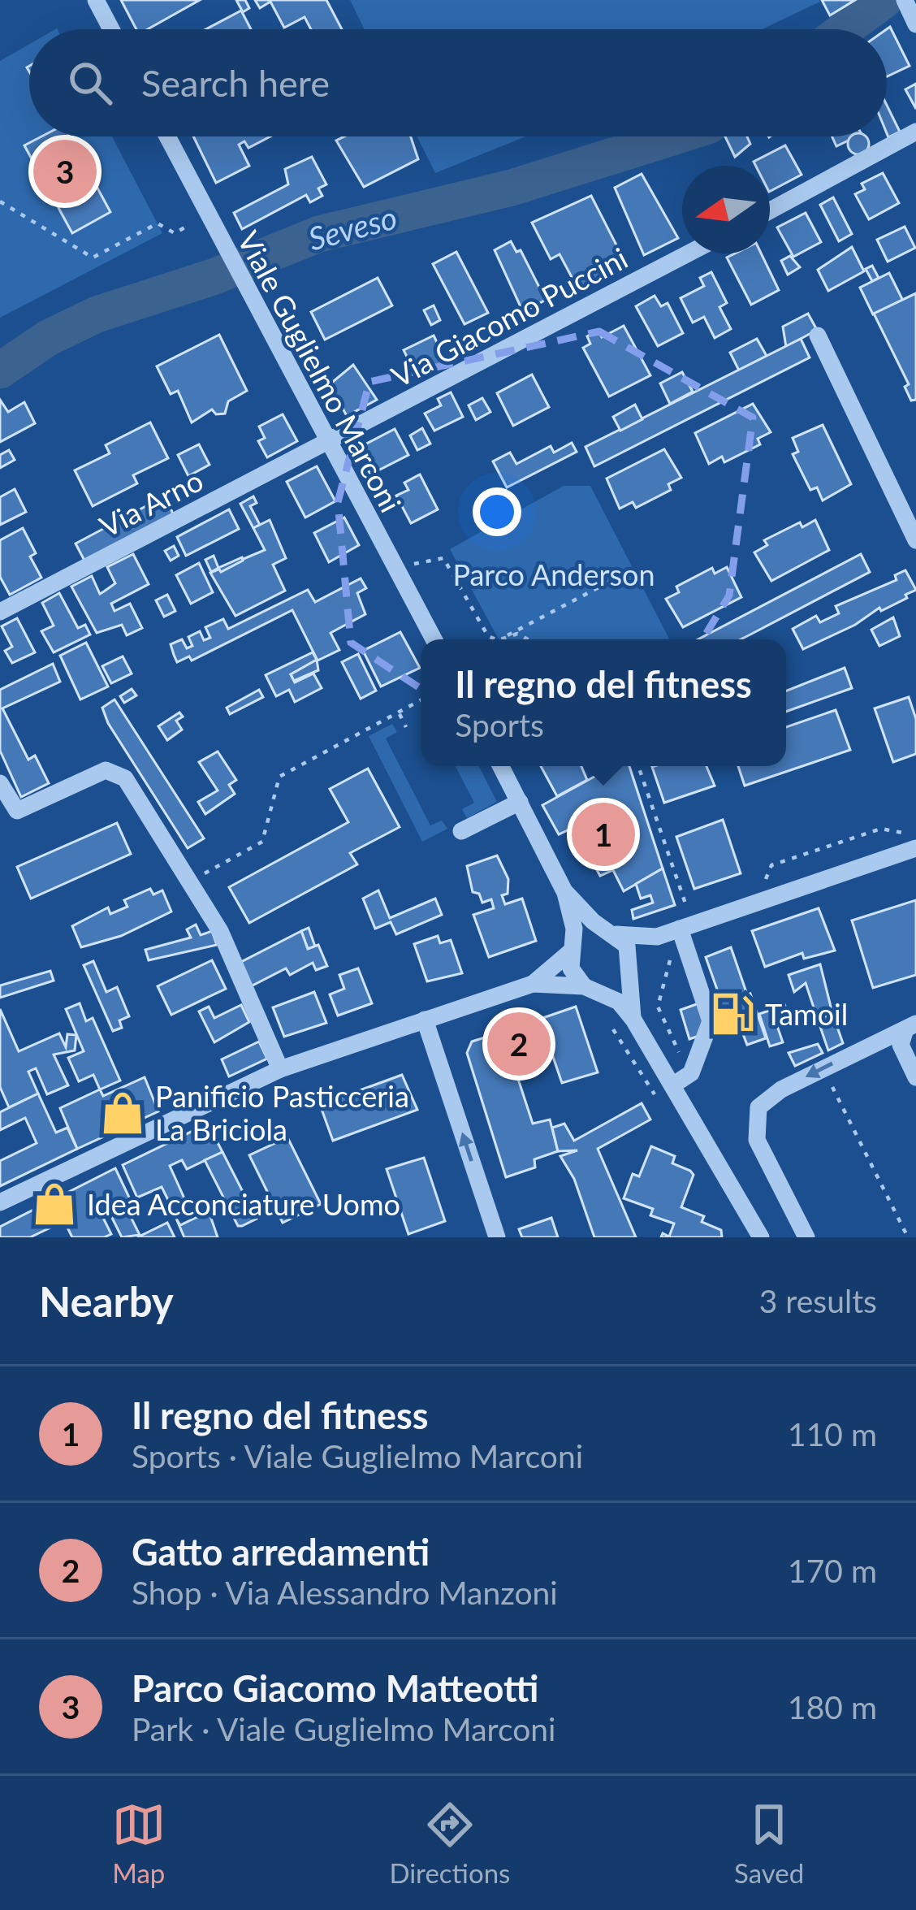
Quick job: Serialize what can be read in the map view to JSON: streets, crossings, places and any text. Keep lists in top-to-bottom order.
{
  "streets": {
    "street": ["Via Giacomo Puccini", "Viale Guglielmo Marconi", "Via Arno"]
  },
  "crossings": [
    ["Via Giacomo Puccini", "Viale Guglielmo Marconi"],
    ["Via Giacomo Puccini", "Via Arno"],
    ["Viale Guglielmo Marconi", "Via Arno"]
  ],
  "water": ["Seveso"],
  "parks": ["Parco Anderson"],
  "places": {
    "fuel station": ["Tamoil"],
    "shop": ["Panificio Pasticceria La Briciola", "Idea Acconciature Uomo"]
  },
  "north": "left",
  "page": {
    "search": "Search here",
    "pins": ["3", "1", "2"],
    "popup": ["Il regno del fitness", "Sports"],
    "heading": ["Nearby", "3 results"],
    "list": [
      {
        "mark": "1",
        "name": "Il regno del fitness",
        "note": "Sports · Viale Guglielmo Marconi",
        "value": "110 m"
      },
      {
        "mark": "2",
        "name": "Gatto arredamenti",
        "note": "Shop · Via Alessandro Manzoni",
        "value": "170 m"
      },
      {
        "mark": "3",
        "name": "Parco Giacomo Matteotti",
        "note": "Park · Viale Guglielmo Marconi",
        "value": "180 m"
      }
    ],
    "nav": ["Map", "Directions", "Saved"]
  }
}
